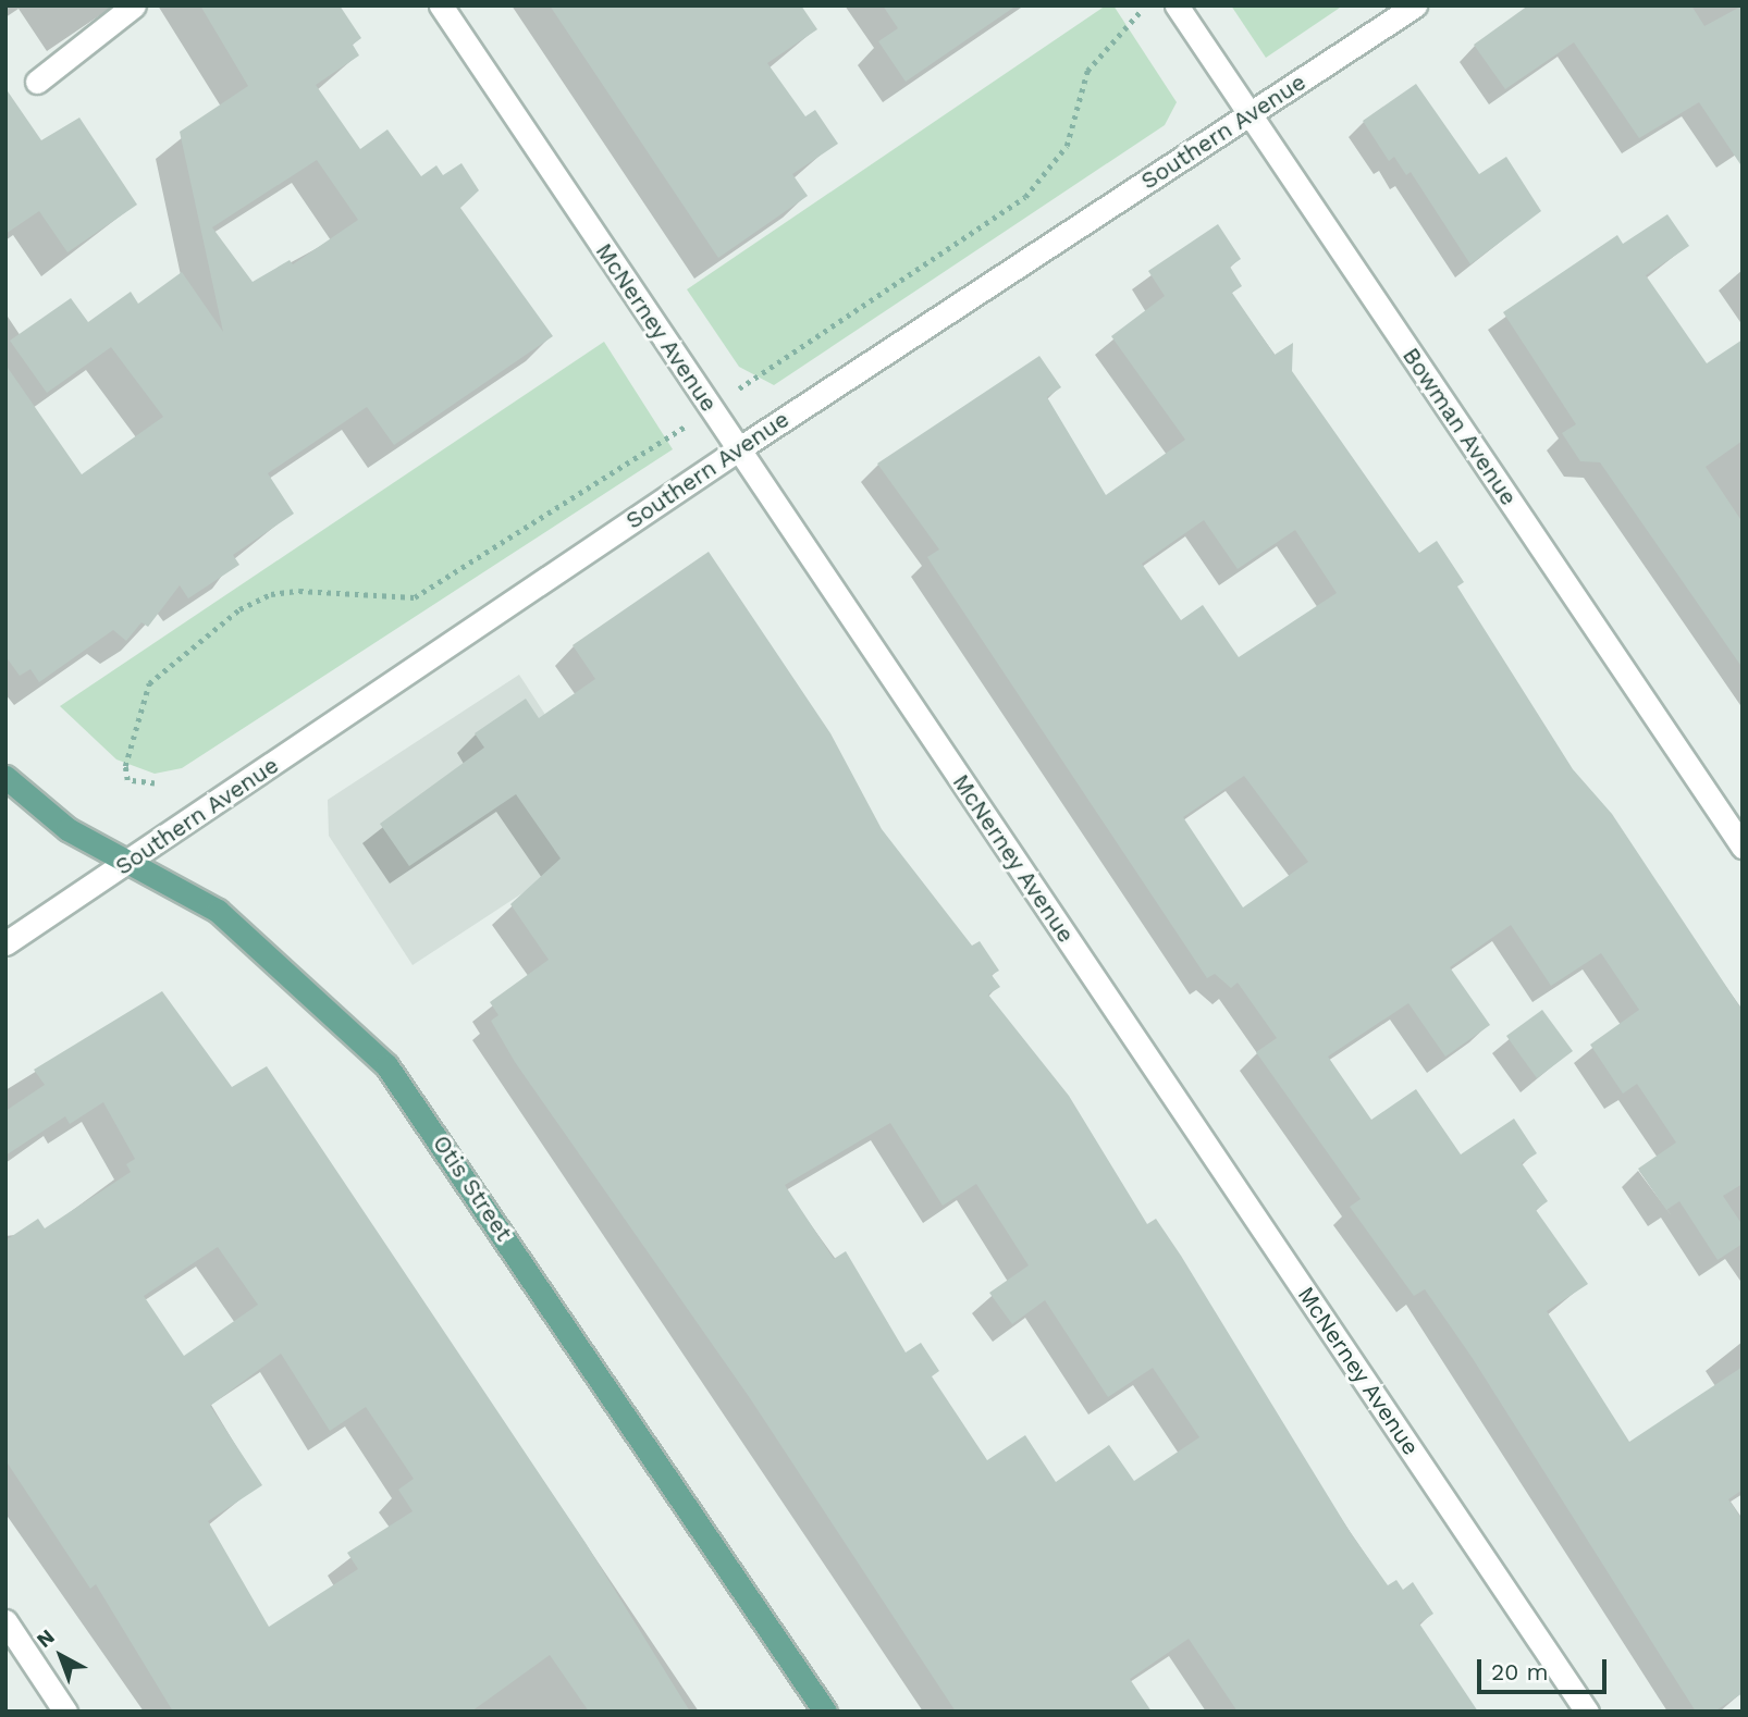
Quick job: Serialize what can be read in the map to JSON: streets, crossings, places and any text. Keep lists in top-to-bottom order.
{
  "streets": {
    "main road": ["Otis Street"],
    "street": ["Southern Avenue", "McNerney Avenue", "Bowman Avenue"]
  },
  "crossings": [
    ["Southern Avenue", "McNerney Avenue"],
    ["Southern Avenue", "Bowman Avenue"],
    ["Southern Avenue", "Otis Street"]
  ],
  "scale_bar": "20 m",
  "north": "top left"
}
